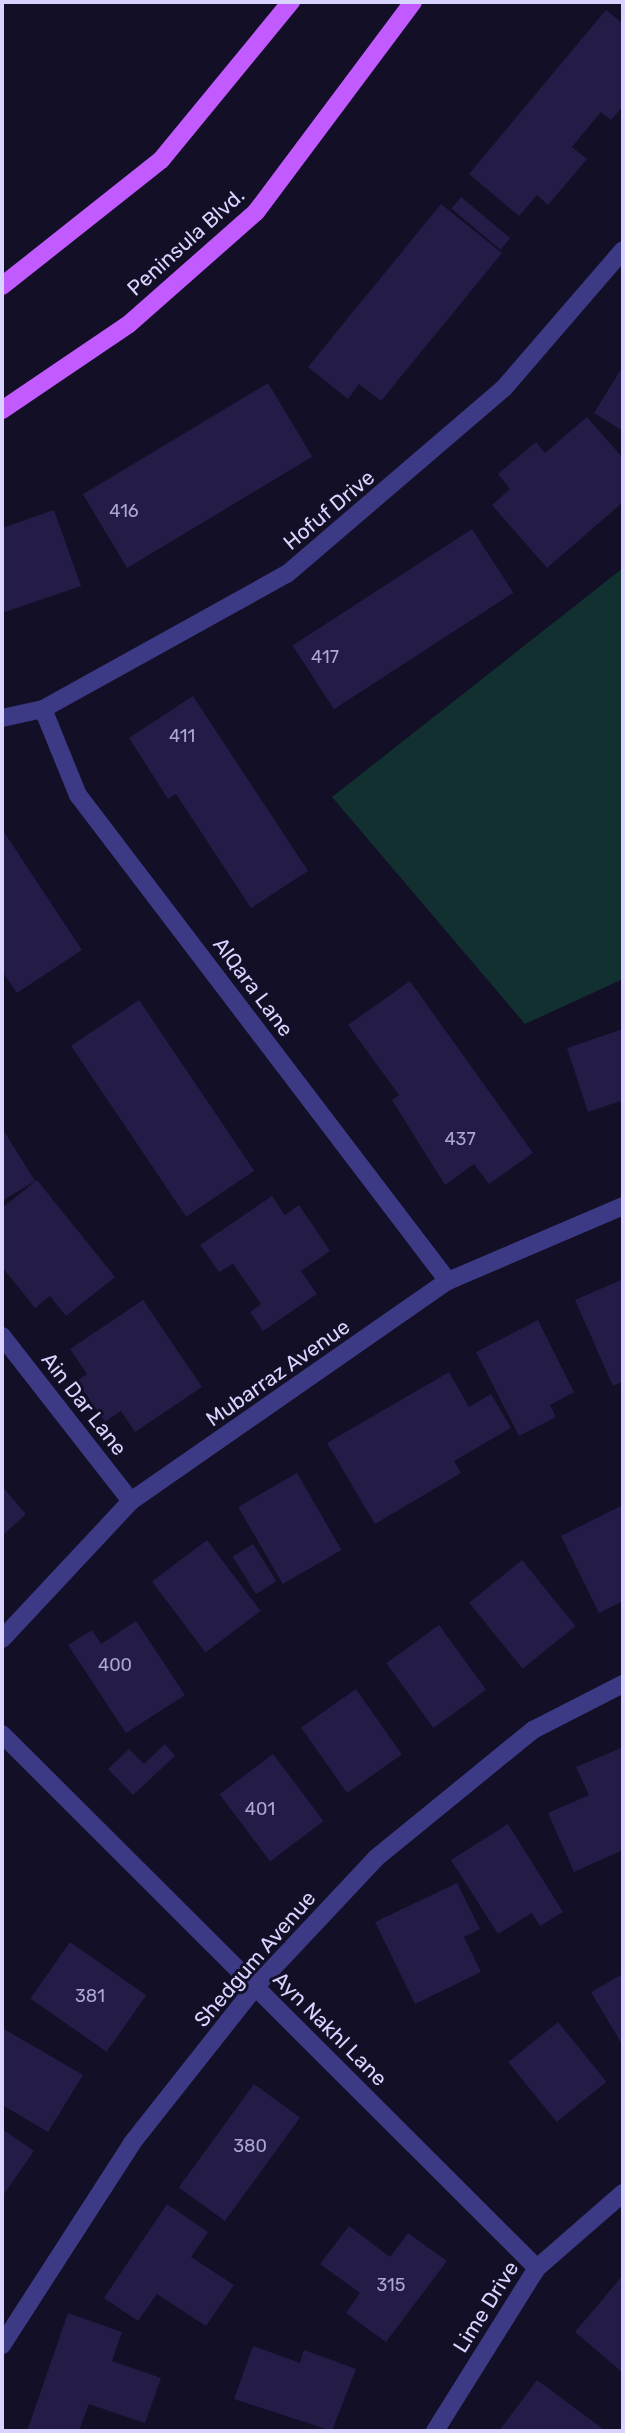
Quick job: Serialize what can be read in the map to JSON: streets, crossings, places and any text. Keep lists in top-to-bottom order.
{
  "streets": {
    "main road": ["Peninsula Blvd."],
    "street": [
      "Hofuf Drive",
      "AlQara Lane",
      "Mubarraz Avenue",
      "Ain Dar Lane",
      "Shedgum Avenue",
      "Ayn Nakhl Lane",
      "Lime Drive"
    ]
  },
  "crossings": [
    ["Hofuf Drive", "AlQara Lane"],
    ["AlQara Lane", "Mubarraz Avenue"],
    ["Mubarraz Avenue", "Ain Dar Lane"],
    ["Shedgum Avenue", "Ayn Nakhl Lane"],
    ["Ayn Nakhl Lane", "Lime Drive"]
  ],
  "house_numbers": [
    "416",
    "417",
    "411",
    "437",
    "400",
    "401",
    "381",
    "380",
    "315"
  ]
}
